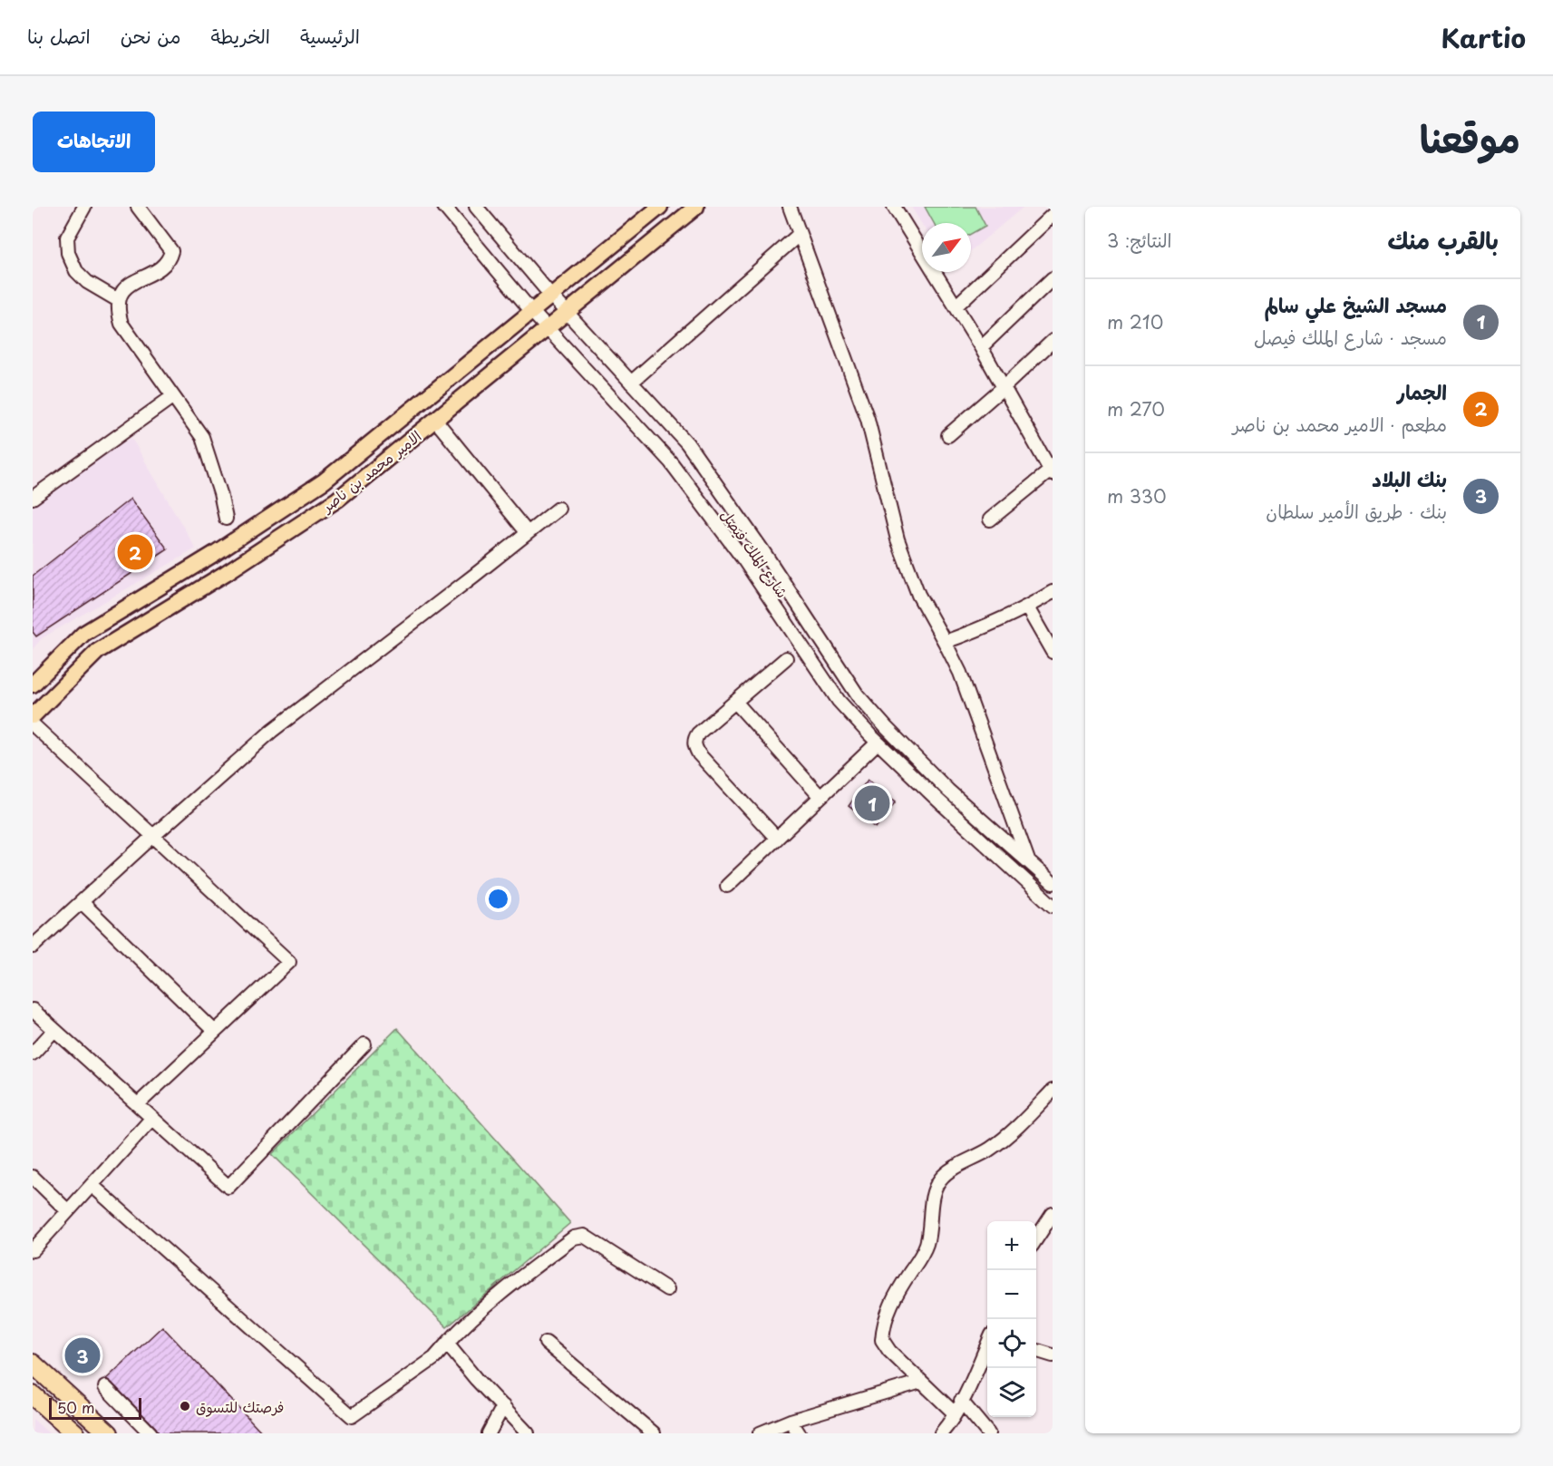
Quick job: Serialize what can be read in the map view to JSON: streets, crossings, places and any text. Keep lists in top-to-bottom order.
{
  "streets": {
    "main road": ["الامير محمد بن ناصر"],
    "street": ["شارع الملك فيصل"]
  },
  "crossings": [
    ["الامير محمد بن ناصر", "شارع الملك فيصل"]
  ],
  "places": ["فرصتك للتسوق"],
  "scale_bar": "50 m",
  "north": "top right",
  "page": {
    "header": "Kartio",
    "nav": [
      "الرئيسية",
      "الخريطة",
      "من نحن",
      "اتصل بنا"
    ],
    "title": "موقعنا",
    "buttons": "الاتجاهات",
    "heading": ["بالقرب منك", "النتائج: 3"],
    "list": [
      {
        "mark": "1",
        "name": "مسجد الشيخ علي سالم",
        "note": "مسجد · شارع الملك فيصل",
        "value": "210 m"
      },
      {
        "mark": "2",
        "name": "الجمار",
        "note": "مطعم · الامير محمد بن ناصر",
        "value": "270 m"
      },
      {
        "mark": "3",
        "name": "بنك البلاد",
        "note": "بنك · طريق الأمير سلطان",
        "value": "330 m"
      }
    ],
    "pins": ["2", "1", "3"],
    "map_buttons": ["+", "−"],
    "scale": "50 m"
  }
}
